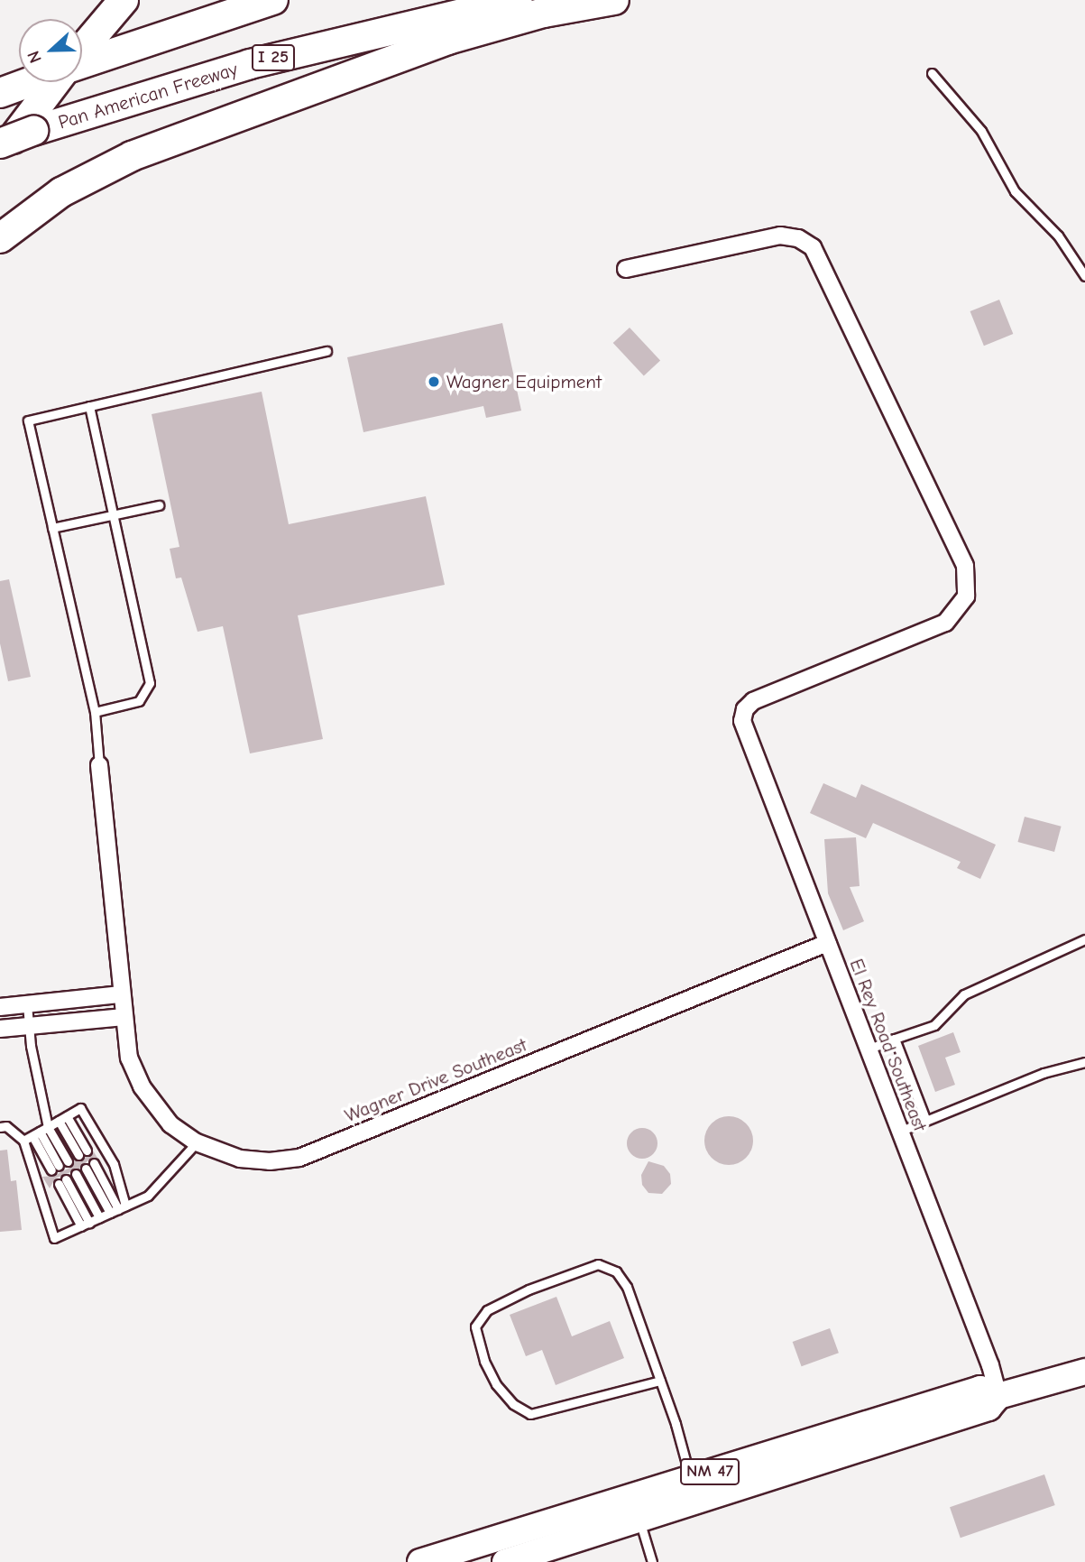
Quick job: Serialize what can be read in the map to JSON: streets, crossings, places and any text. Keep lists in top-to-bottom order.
{
  "streets": {
    "highway": ["I 25", "Pan American Freeway"],
    "main road": ["NM 47"],
    "street": ["El Rey Road Southeast", "Wagner Drive Southeast"]
  },
  "crossings": [
    ["El Rey Road Southeast", "Wagner Drive Southeast"],
    ["El Rey Road Southeast", "NM 47"]
  ],
  "places": ["Wagner Equipment"],
  "north": "left"
}
